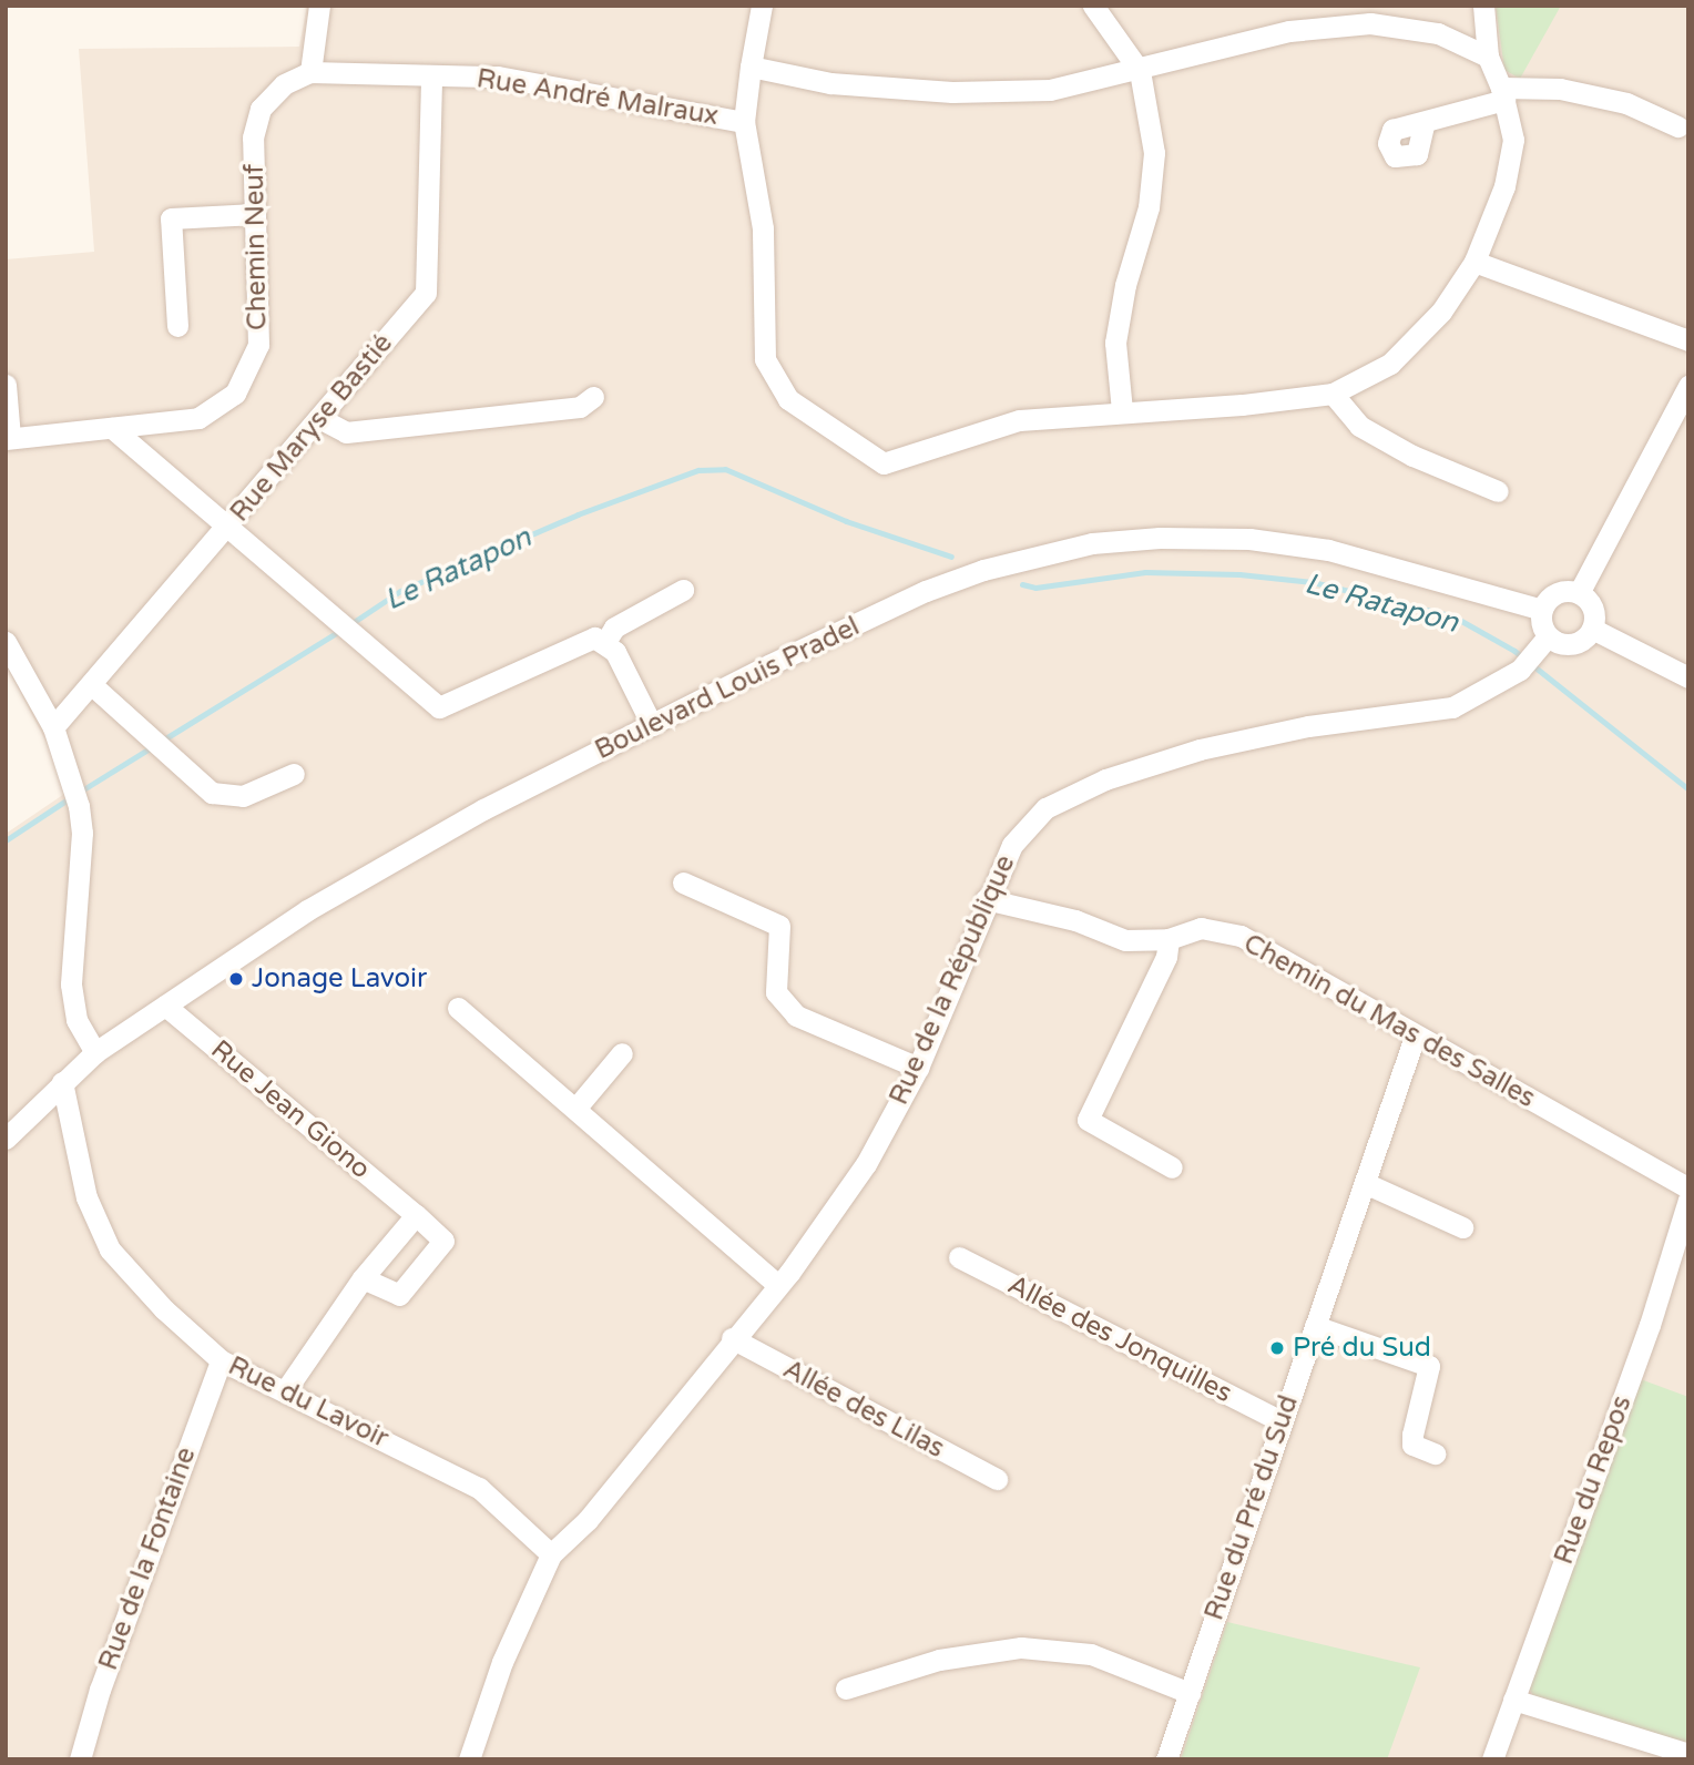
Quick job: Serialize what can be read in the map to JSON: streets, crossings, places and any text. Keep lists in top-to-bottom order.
{
  "streets": {
    "street": [
      "Rue André Malraux",
      "Chemin Neuf",
      "Rue Maryse Bastié",
      "Boulevard Louis Pradel",
      "Rue de la République",
      "Chemin du Mas des Salles",
      "Rue Jean Giono",
      "Allée des Jonquilles",
      "Rue du Lavoir",
      "Allée des Lilas",
      "Rue du Repos",
      "Rue du Pré du Sud",
      "Rue de la Fontaine"
    ]
  },
  "crossings": [
    ["Rue André Malraux", "Chemin Neuf"],
    ["Rue André Malraux", "Rue Maryse Bastié"],
    ["Boulevard Louis Pradel", "Rue de la République"],
    ["Boulevard Louis Pradel", "Rue Jean Giono"],
    ["Boulevard Louis Pradel", "Rue du Lavoir"],
    ["Rue de la République", "Chemin du Mas des Salles"],
    ["Rue de la République", "Rue du Lavoir"],
    ["Rue de la République", "Allée des Lilas"],
    ["Chemin du Mas des Salles", "Rue du Pré du Sud"],
    ["Allée des Jonquilles", "Rue du Pré du Sud"],
    ["Rue du Lavoir", "Rue de la Fontaine"]
  ],
  "water": ["Le Ratapon"],
  "places": ["Jonage Lavoir", "Pré du Sud"]
}
